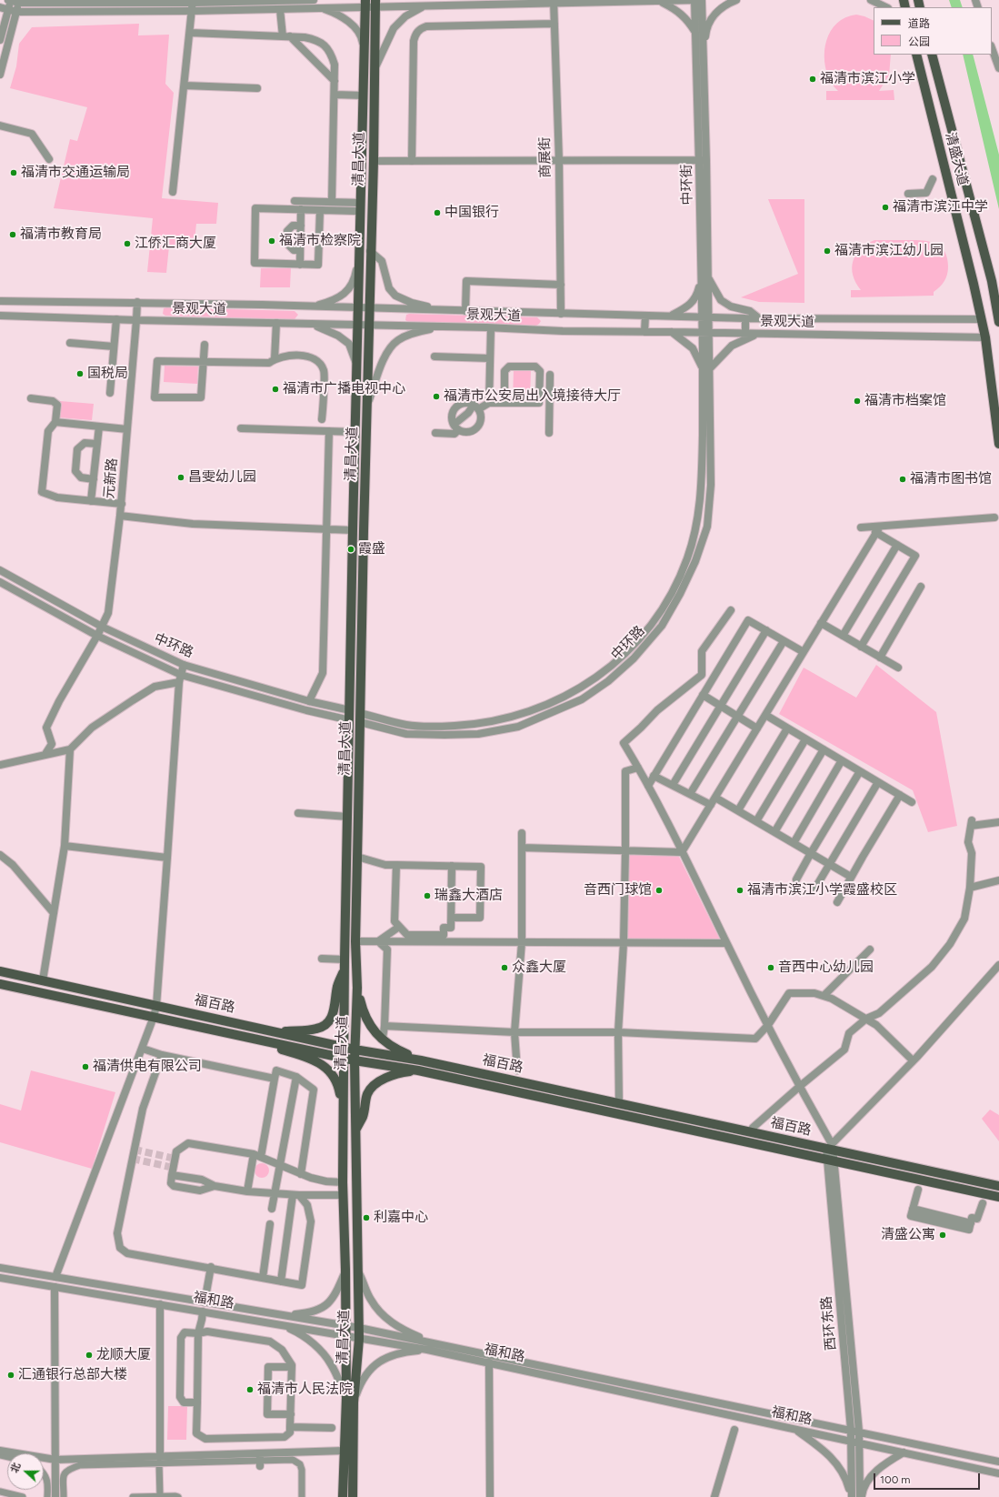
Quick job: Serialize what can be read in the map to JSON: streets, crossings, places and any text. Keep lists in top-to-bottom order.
{
  "streets": {
    "main road": ["清昌大道", "清盛大道", "福百路"],
    "street": [
      "商展街",
      "中环街",
      "景观大道",
      "元新路",
      "中环路",
      "福和路",
      "西环东路"
    ]
  },
  "crossings": [
    ["商展街", "景观大道"],
    ["清昌大道", "景观大道"],
    ["清昌大道", "中环路"],
    ["清昌大道", "福百路"],
    ["清昌大道", "福和路"],
    ["清盛大道", "景观大道"],
    ["中环街", "景观大道"],
    ["中环街", "中环路"],
    ["景观大道", "元新路"],
    ["元新路", "中环路"],
    ["福百路", "西环东路"],
    ["福和路", "西环东路"]
  ],
  "places": [
    "福清市滨江小学",
    "福清市交通运输局",
    "福清市滨江中学",
    "中国银行",
    "福清市教育局",
    "福清市检察院",
    "江侨汇商大厦",
    "福清市滨江幼儿园",
    "国税局",
    "福清市广播电视中心",
    "福清市公安局出入境接待大厅",
    "福清市档案馆",
    "昌雯幼儿园",
    "福清市图书馆",
    "霞盛",
    "音西门球馆",
    "福清市滨江小学霞盛校区",
    "瑞鑫大酒店",
    "众鑫大厦",
    "音西中心幼儿园",
    "福清供电有限公司",
    "利嘉中心",
    "清盛公寓",
    "龙顺大厦",
    "汇通银行总部大楼",
    "福清市人民法院"
  ],
  "legend": ["道路", "公园"],
  "scale_bar": "100 m",
  "north": "left"
}
